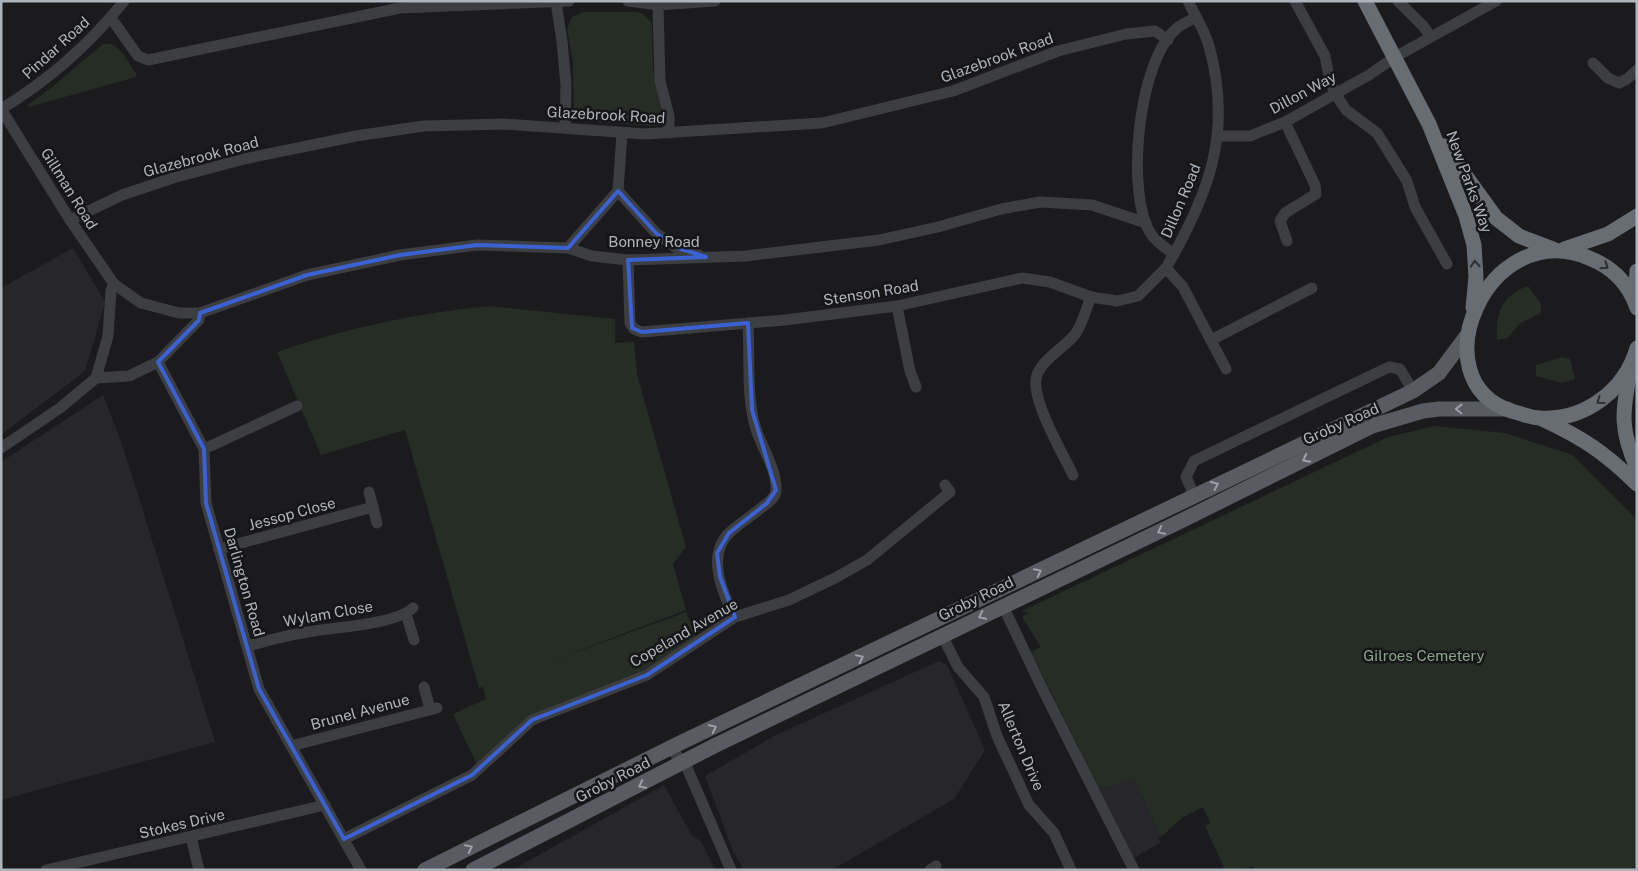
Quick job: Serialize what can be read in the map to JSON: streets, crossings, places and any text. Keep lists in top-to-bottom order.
{
  "streets": {
    "highway": ["New Parks Way"],
    "main road": ["Groby Road"],
    "street": [
      "Pindar Road",
      "Glazebrook Road",
      "Dillon Way",
      "Gillman Road",
      "Dillon Road",
      "Bonney Road",
      "Stenson Road",
      "Jessop Close",
      "Darlington Road",
      "Wylam Close",
      "Copeland Avenue",
      "Brunel Avenue",
      "Allerton Drive",
      "Stokes Drive"
    ]
  },
  "crossings": [
    ["Pindar Road", "Gillman Road"],
    ["Glazebrook Road", "Gillman Road"],
    ["Dillon Way", "New Parks Way"],
    ["Dillon Way", "Dillon Road"],
    ["Gillman Road", "Bonney Road"],
    ["Dillon Road", "Stenson Road"],
    ["Bonney Road", "Stenson Road"],
    ["Groby Road", "Allerton Drive"],
    ["Jessop Close", "Darlington Road"],
    ["Darlington Road", "Wylam Close"],
    ["Darlington Road", "Copeland Avenue"],
    ["Darlington Road", "Brunel Avenue"],
    ["Darlington Road", "Stokes Drive"]
  ],
  "parks": ["Gilroes Cemetery"]
}
